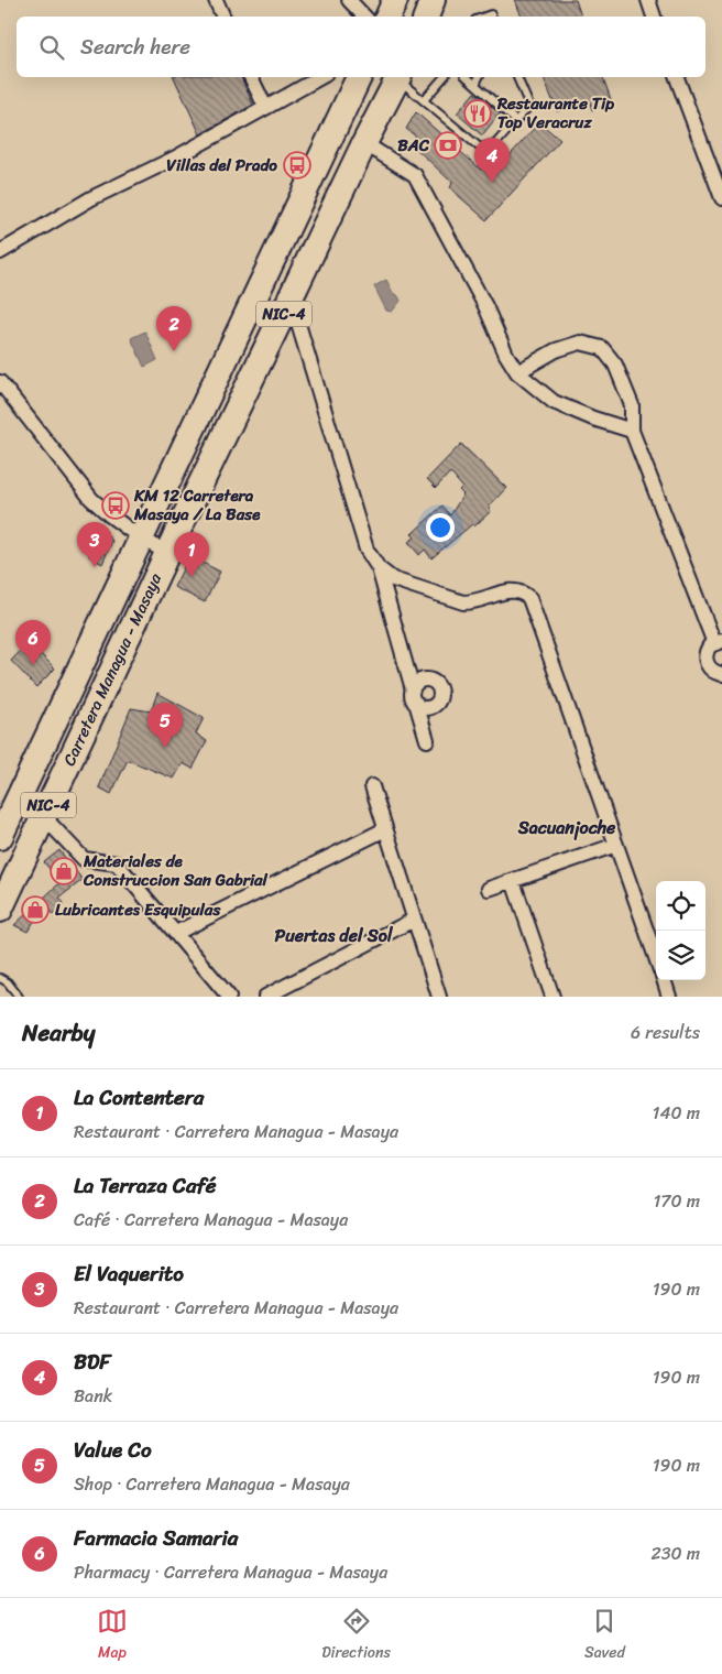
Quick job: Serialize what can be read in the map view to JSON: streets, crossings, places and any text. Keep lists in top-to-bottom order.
{
  "streets": {
    "highway": ["NIC-4", "Carretera Managua - Masaya"]
  },
  "districts": ["Sacuanjoche", "Puertas del Sol"],
  "places": {
    "restaurant": ["Restaurante Tip Top Veracruz"],
    "bank": ["BAC"],
    "bus stop": ["Villas del Prado", "KM 12 Carretera Masaya / La Base"],
    "shop": ["Materiales de Construccion San Gabrial", "Lubricantes Esquipulas"]
  },
  "page": {
    "search": "Search here",
    "pins": [
      "4",
      "2",
      "3",
      "1",
      "6",
      "5"
    ],
    "heading": ["Nearby", "6 results"],
    "list": [
      {
        "mark": "1",
        "name": "La Contentera",
        "note": "Restaurant · Carretera Managua - Masaya",
        "value": "140 m"
      },
      {
        "mark": "2",
        "name": "La Terraza Café",
        "note": "Café · Carretera Managua - Masaya",
        "value": "170 m"
      },
      {
        "mark": "3",
        "name": "El Vaquerito",
        "note": "Restaurant · Carretera Managua - Masaya",
        "value": "190 m"
      },
      {
        "mark": "4",
        "name": "BDF",
        "note": "Bank",
        "value": "190 m"
      },
      {
        "mark": "5",
        "name": "Value Co",
        "note": "Shop · Carretera Managua - Masaya",
        "value": "190 m"
      },
      {
        "mark": "6",
        "name": "Farmacia Samaria",
        "note": "Pharmacy · Carretera Managua - Masaya",
        "value": "230 m"
      }
    ],
    "nav": ["Map", "Directions", "Saved"]
  }
}
